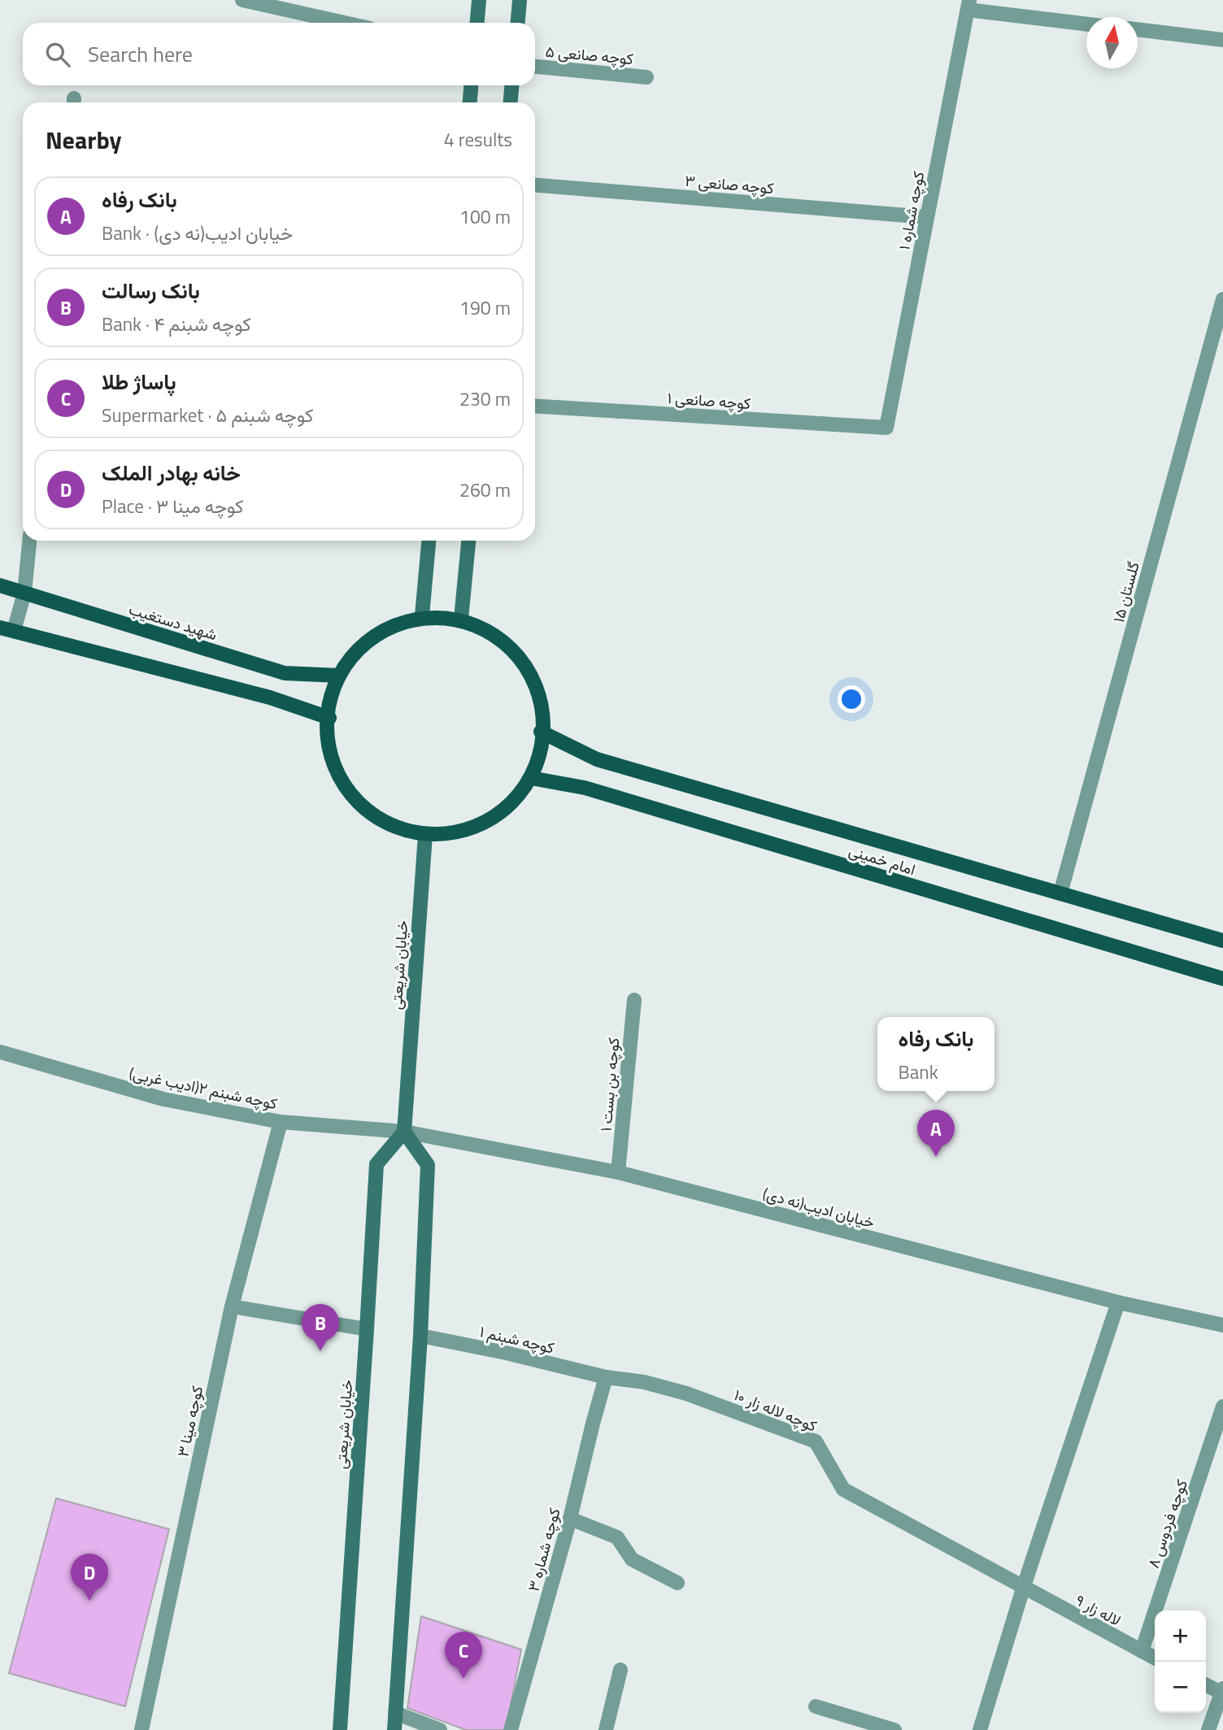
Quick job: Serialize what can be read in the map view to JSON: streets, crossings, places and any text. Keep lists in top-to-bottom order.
{
  "streets": {
    "main road": ["شهید دستغیب", "امام خمینی", "خیابان شریعتی"],
    "street": [
      "کوچه صانعی ۵",
      "کوچه صانعی ۳",
      "کوچه شماره ۱",
      "کوچه صانعی ۱",
      "گلستان ۱۵",
      "کوچه بن بست ۱",
      "کوچه شبنم ۲(ادیب غربی)",
      "خیابان ادیب(نه دی)",
      "کوچه شبنم ۱",
      "کوچه لاله زار ۱۰",
      "کوچه مینا ۳",
      "کوچه فردوس ۸",
      "کوچه شماره ۳",
      "لاله زار ۹"
    ]
  },
  "crossings": [
    ["کوچه صانعی ۳", "کوچه شماره ۱"],
    ["کوچه شماره ۱", "کوچه صانعی ۱"],
    ["گلستان ۱۵", "امام خمینی"],
    ["خیابان شریعتی", "کوچه شبنم ۲(ادیب غربی)"],
    ["خیابان شریعتی", "خیابان ادیب(نه دی)"],
    ["کوچه بن بست ۱", "خیابان ادیب(نه دی)"],
    ["کوچه شبنم ۲(ادیب غربی)", "خیابان ادیب(نه دی)"],
    ["کوچه شبنم ۲(ادیب غربی)", "کوچه مینا ۳"],
    ["کوچه شبنم ۱", "کوچه لاله زار ۱۰"],
    ["کوچه شبنم ۱", "کوچه شماره ۳"],
    ["کوچه لاله زار ۱۰", "کوچه شماره ۳"],
    ["کوچه لاله زار ۱۰", "لاله زار ۹"],
    ["کوچه فردوس ۸", "لاله زار ۹"]
  ],
  "north": "top",
  "page": {
    "search": "Search here",
    "heading": ["Nearby", "4 results"],
    "list": [
      {
        "mark": "A",
        "name": "بانک رفاه",
        "note": "Bank · خیابان ادیب(نه دی)",
        "value": "100 m"
      },
      {
        "mark": "B",
        "name": "بانک رسالت",
        "note": "Bank · کوچه شبنم ۴",
        "value": "190 m"
      },
      {
        "mark": "C",
        "name": "پاساژ طلا",
        "note": "Supermarket · کوچه شبنم ۵",
        "value": "230 m"
      },
      {
        "mark": "D",
        "name": "خانه بهادر الملک",
        "note": "Place · کوچه مینا ۳",
        "value": "260 m"
      }
    ],
    "popup": ["بانک رفاه", "Bank"],
    "pins": [
      "A",
      "B",
      "D",
      "C"
    ],
    "map_buttons": ["+", "−"]
  }
}
